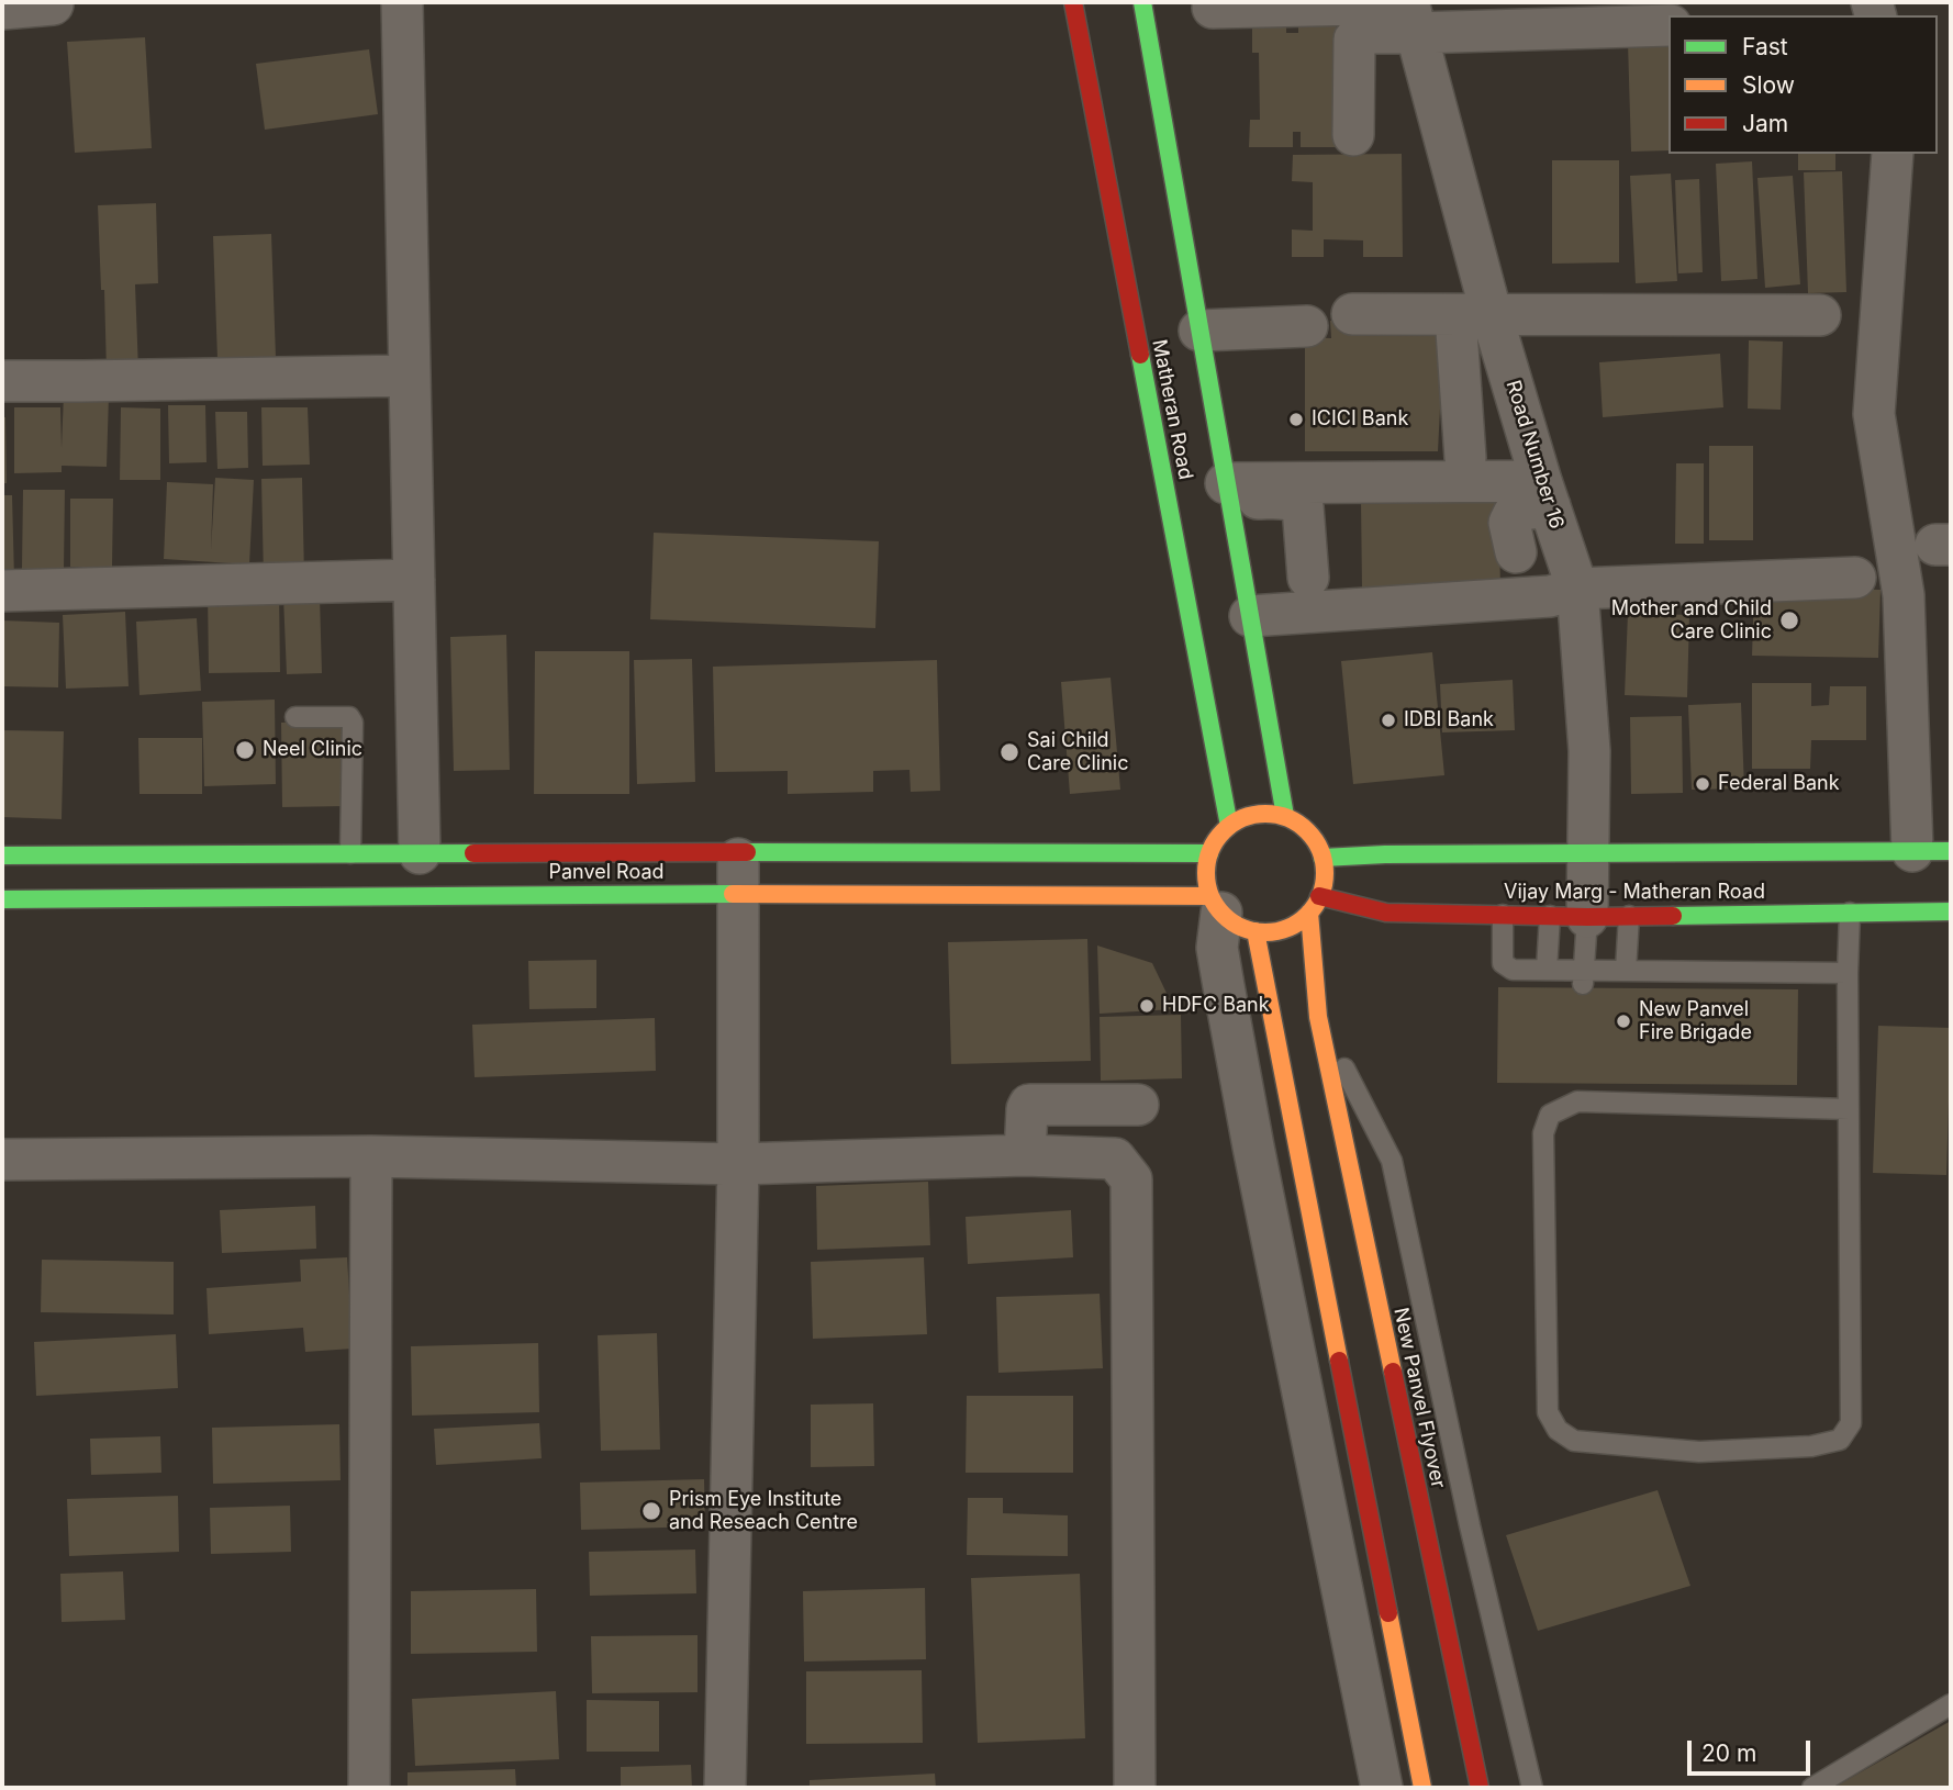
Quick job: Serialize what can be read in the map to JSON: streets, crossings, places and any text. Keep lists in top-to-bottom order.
{
  "streets": {
    "main road": [
      "Matheran Road",
      "Panvel Road",
      "Vijay Marg - Matheran Road",
      "New Panvel Flyover"
    ],
    "street": ["Road Number 16"]
  },
  "crossings": [
    ["Matheran Road", "Panvel Road"],
    ["Matheran Road", "Vijay Marg - Matheran Road"],
    ["Matheran Road", "New Panvel Flyover"],
    ["Road Number 16", "Vijay Marg - Matheran Road"],
    ["Panvel Road", "Vijay Marg - Matheran Road"],
    ["Panvel Road", "New Panvel Flyover"],
    ["Vijay Marg - Matheran Road", "New Panvel Flyover"]
  ],
  "places": [
    "ICICI Bank",
    "Mother and Child Care Clinic",
    "IDBI Bank",
    "Neel Clinic",
    "Sai Child Care Clinic",
    "Federal Bank",
    "HDFC Bank",
    "New Panvel Fire Brigade",
    "Prism Eye Institute and Reseach Centre"
  ],
  "legend": ["Fast", "Slow", "Jam"],
  "scale_bar": "20 m"
}
